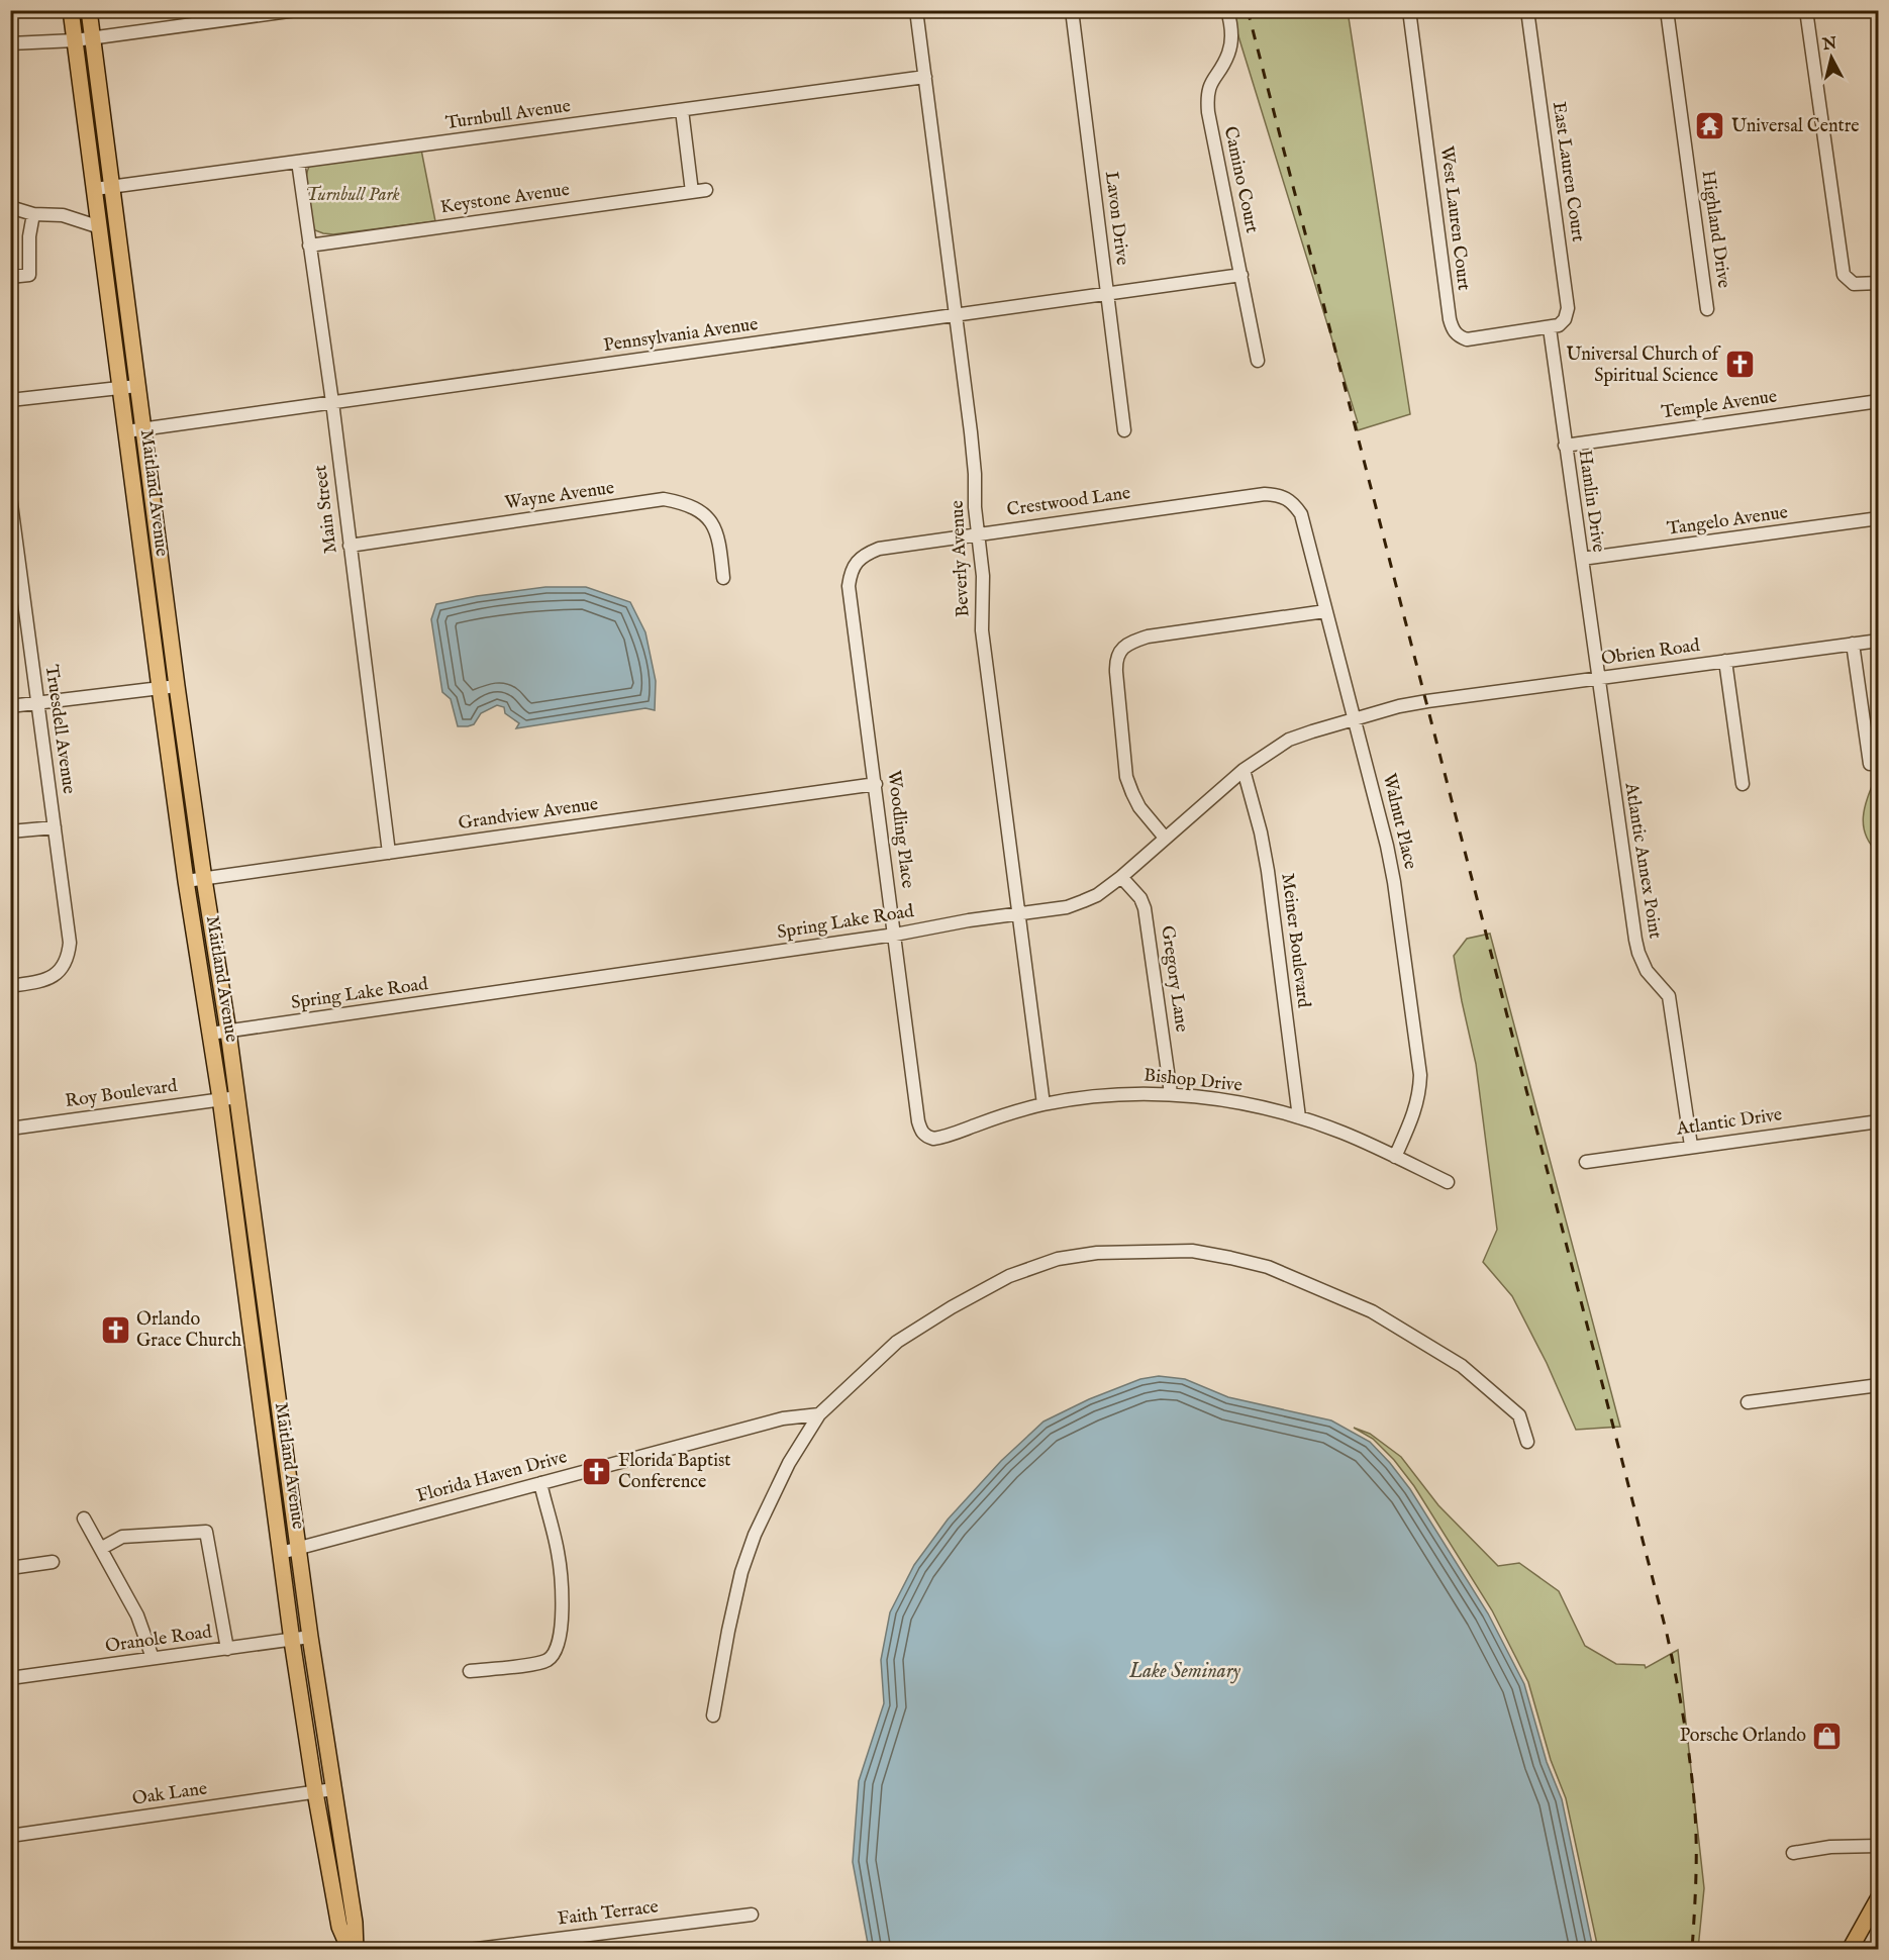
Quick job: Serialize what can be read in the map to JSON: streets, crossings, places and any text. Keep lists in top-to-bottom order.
{
  "streets": {
    "main road": ["Maitland Avenue"],
    "street": [
      "Turnbull Avenue",
      "East Lauren Court",
      "Camino Court",
      "Keystone Avenue",
      "Lavon Drive",
      "West Lauren Court",
      "Highland Drive",
      "Pennsylvania Avenue",
      "Temple Avenue",
      "Wayne Avenue",
      "Hamlin Drive",
      "Crestwood Lane",
      "Main Street",
      "Tangelo Avenue",
      "Beverly Avenue",
      "Obrien Road",
      "Truesdell Avenue",
      "Grandview Avenue",
      "Walnut Place",
      "Woodling Place",
      "Atlantic Annex Point",
      "Spring Lake Road",
      "Meiner Boulevard",
      "Gregory Lane",
      "Bishop Drive",
      "Roy Boulevard",
      "Atlantic Drive",
      "Florida Haven Drive",
      "Oranole Road",
      "Oak Lane",
      "Faith Terrace"
    ]
  },
  "crossings": [
    ["Turnbull Avenue", "Maitland Avenue"],
    ["Turnbull Avenue", "Main Street"],
    ["Turnbull Avenue", "Beverly Avenue"],
    ["East Lauren Court", "West Lauren Court"],
    ["East Lauren Court", "Hamlin Drive"],
    ["Camino Court", "Pennsylvania Avenue"],
    ["Keystone Avenue", "Main Street"],
    ["Lavon Drive", "Pennsylvania Avenue"],
    ["West Lauren Court", "Hamlin Drive"],
    ["Pennsylvania Avenue", "Maitland Avenue"],
    ["Pennsylvania Avenue", "Main Street"],
    ["Pennsylvania Avenue", "Beverly Avenue"],
    ["Temple Avenue", "Hamlin Drive"],
    ["Maitland Avenue", "Grandview Avenue"],
    ["Maitland Avenue", "Spring Lake Road"],
    ["Maitland Avenue", "Roy Boulevard"],
    ["Maitland Avenue", "Florida Haven Drive"],
    ["Maitland Avenue", "Oranole Road"],
    ["Maitland Avenue", "Oak Lane"],
    ["Wayne Avenue", "Main Street"],
    ["Hamlin Drive", "Tangelo Avenue"],
    ["Hamlin Drive", "Obrien Road"],
    ["Hamlin Drive", "Atlantic Annex Point"],
    ["Crestwood Lane", "Beverly Avenue"],
    ["Crestwood Lane", "Walnut Place"],
    ["Crestwood Lane", "Woodling Place"],
    ["Main Street", "Grandview Avenue"],
    ["Beverly Avenue", "Spring Lake Road"],
    ["Beverly Avenue", "Bishop Drive"],
    ["Obrien Road", "Atlantic Annex Point"],
    ["Obrien Road", "Spring Lake Road"],
    ["Grandview Avenue", "Woodling Place"],
    ["Walnut Place", "Spring Lake Road"],
    ["Walnut Place", "Bishop Drive"],
    ["Woodling Place", "Spring Lake Road"],
    ["Woodling Place", "Bishop Drive"],
    ["Atlantic Annex Point", "Atlantic Drive"],
    ["Spring Lake Road", "Meiner Boulevard"],
    ["Spring Lake Road", "Gregory Lane"],
    ["Meiner Boulevard", "Bishop Drive"],
    ["Gregory Lane", "Bishop Drive"]
  ],
  "water": ["Lake Seminary"],
  "parks": ["Turnbull Park"],
  "places": {
    "temple": ["Universal Centre"],
    "church": ["Universal Church of Spiritual Science", "Orlando Grace Church", "Florida Baptist Conference"],
    "shop": ["Porsche Orlando"]
  },
  "north": "top"
}
